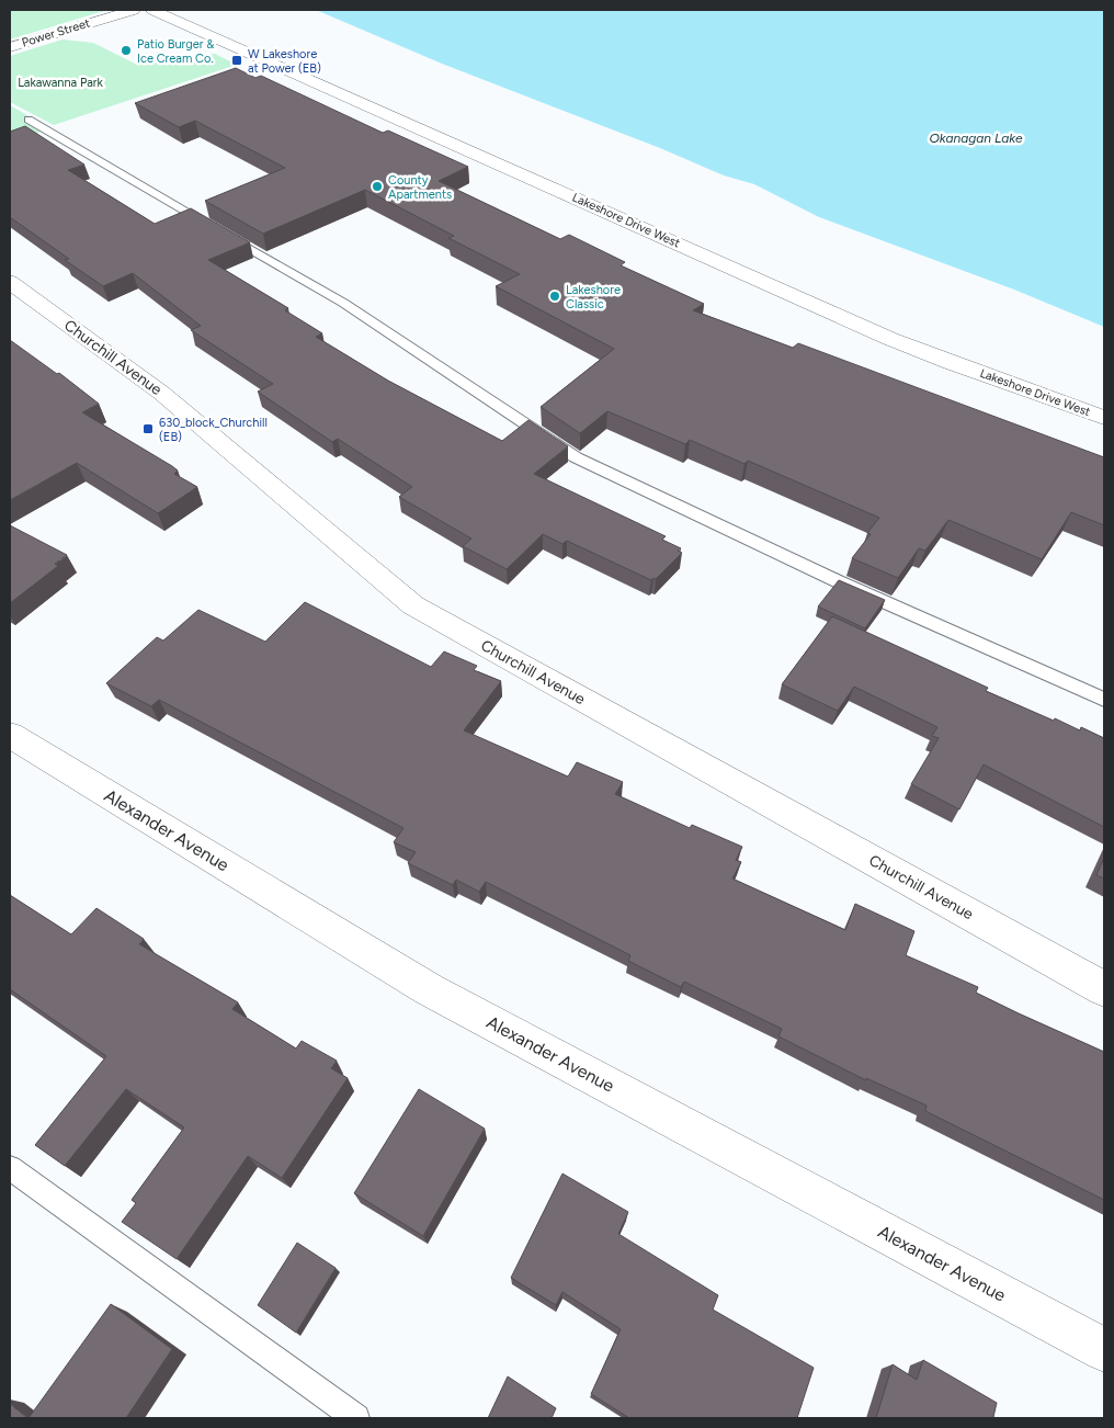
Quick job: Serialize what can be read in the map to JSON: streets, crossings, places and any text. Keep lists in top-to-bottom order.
{
  "streets": {
    "street": [
      "Power Street",
      "Lakeshore Drive West",
      "Churchill Avenue",
      "Alexander Avenue"
    ]
  },
  "water": ["Okanagan Lake"],
  "parks": ["Lakawanna Park"],
  "places": {
    "other": ["Patio Burger & Ice Cream Co.", "County Apartments", "Lakeshore Classic"],
    "transit": ["W Lakeshore at Power (EB)", "630_block_Churchill (EB)"]
  }
}
